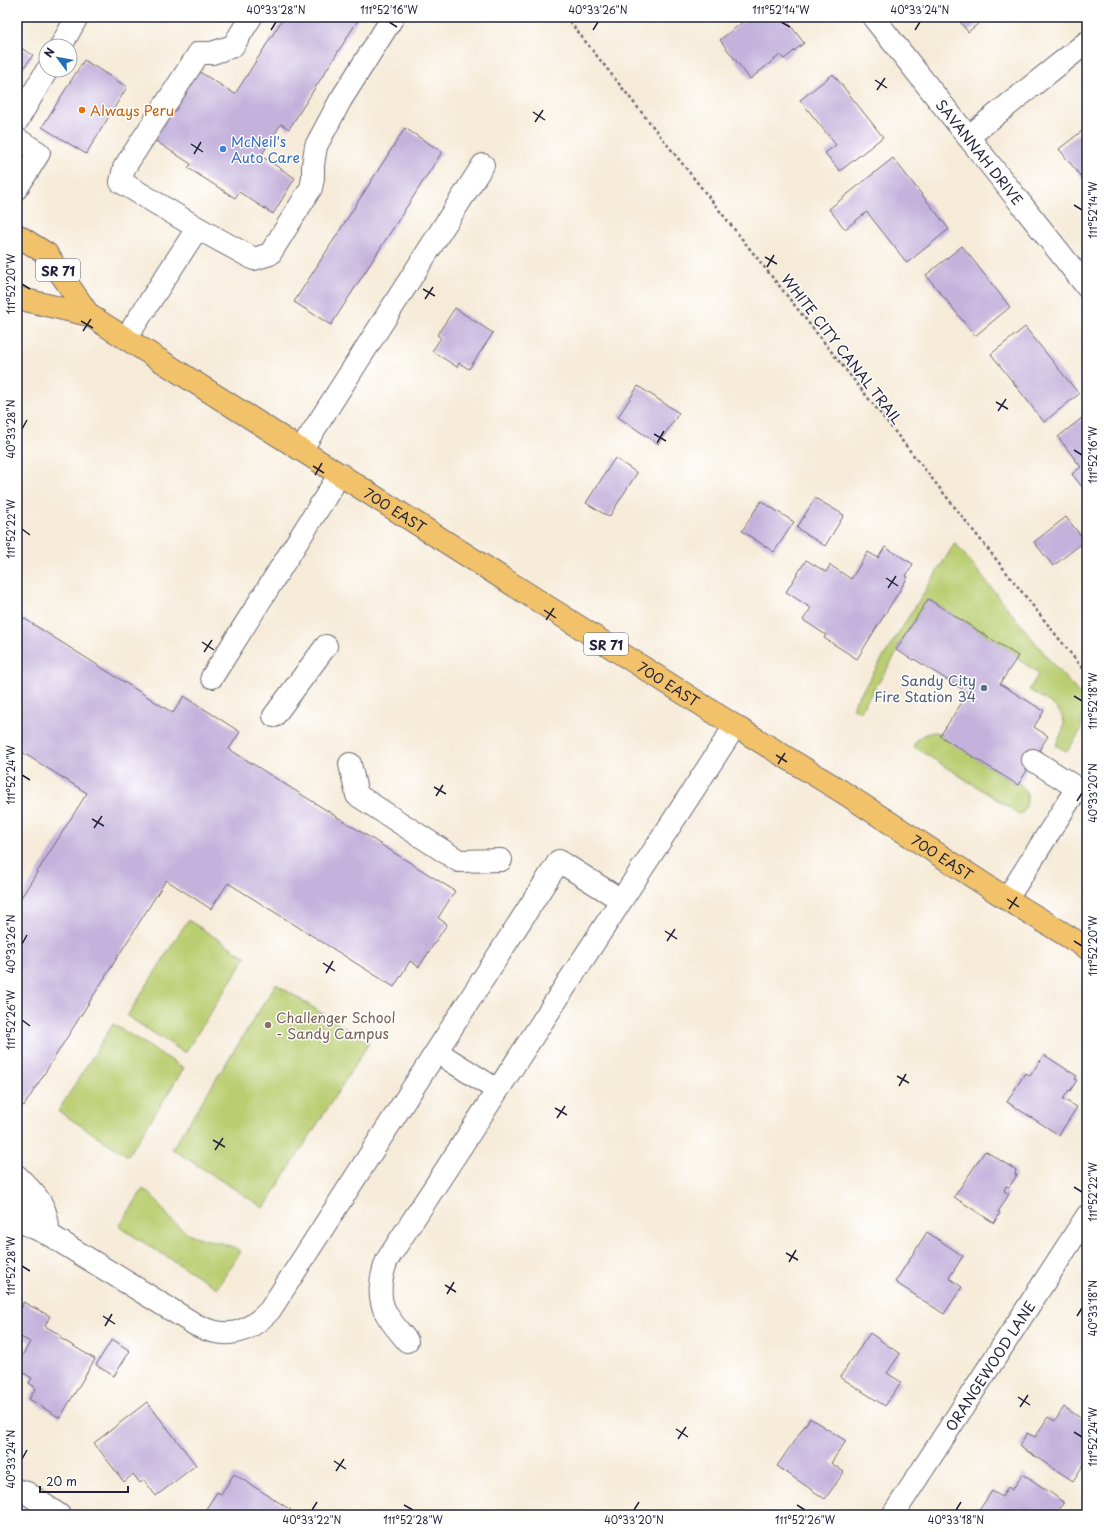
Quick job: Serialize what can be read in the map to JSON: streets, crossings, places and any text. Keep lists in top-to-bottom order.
{
  "streets": {
    "main road": ["SR 71", "700 EAST"],
    "street": ["SAVANNAH DRIVE", "ORANGEWOOD LANE"],
    "path": ["WHITE CITY CANAL TRAIL"]
  },
  "places": [
    "Always Peru",
    "McNeil's Auto Care",
    "Sandy City Fire Station 34",
    "Challenger School - Sandy Campus"
  ],
  "scale_bar": "20 m",
  "north": "top left",
  "coordinates": [
    "40°33'28\"N",
    "111°52'16\"W",
    "40°33'26\"N",
    "111°52'14\"W",
    "40°33'24\"N",
    "111°52'20\"W",
    "111°52'22\"W",
    "111°52'18\"W",
    "111°52'24\"W",
    "40°33'20\"N",
    "111°52'26\"W",
    "111°52'28\"W",
    "40°33'18\"N",
    "40°33'22\"N"
  ]
}
